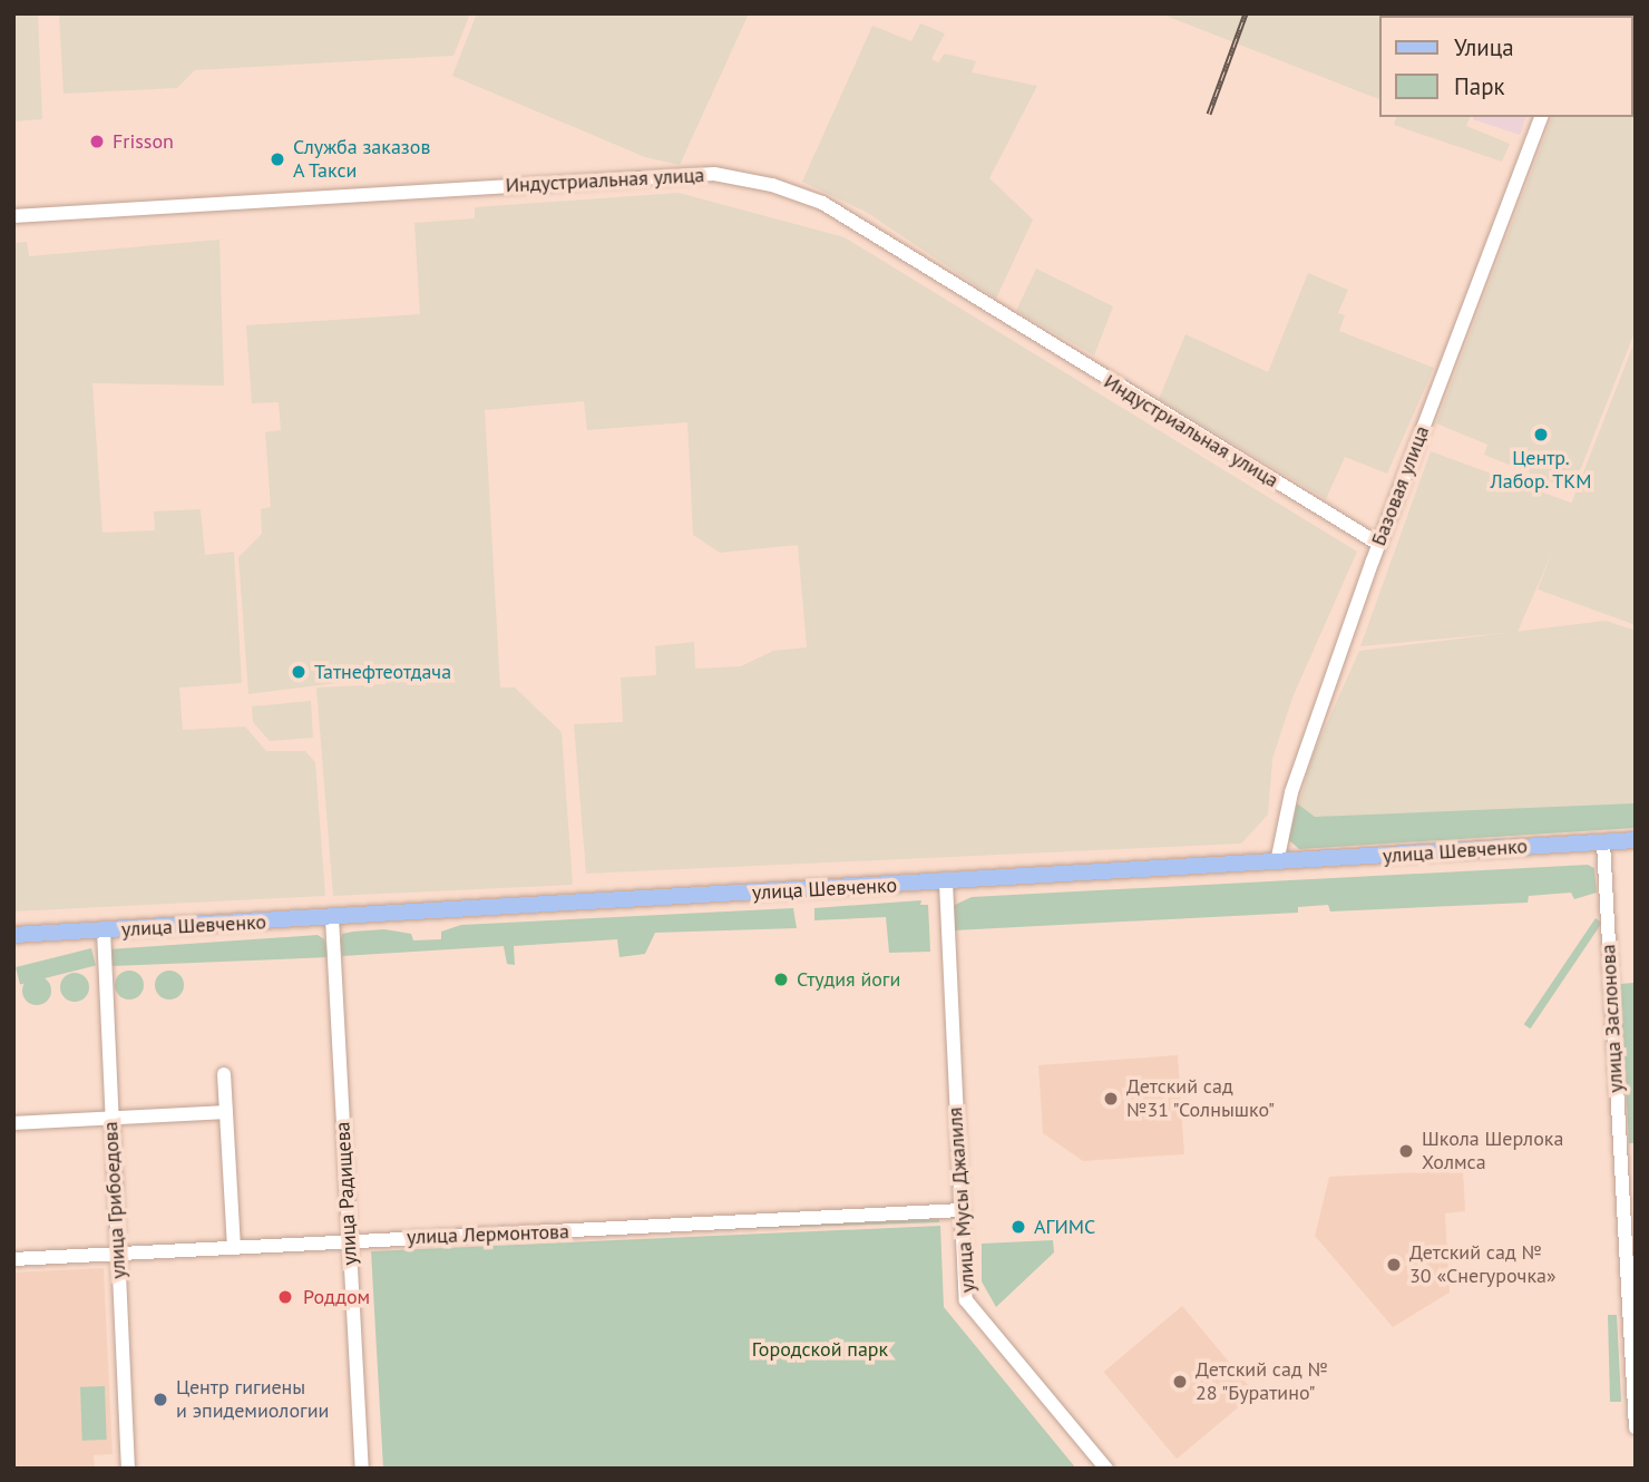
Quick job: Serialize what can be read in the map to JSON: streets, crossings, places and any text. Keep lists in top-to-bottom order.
{
  "streets": {
    "main road": ["улица Шевченко"],
    "street": [
      "Индустриальная улица",
      "Базовая улица",
      "улица Заслонова",
      "улица Радищева",
      "улица Грибоедова",
      "улица Мусы Джалиля",
      "улица Лермонтова"
    ]
  },
  "crossings": [
    ["Индустриальная улица", "Базовая улица"],
    ["Базовая улица", "улица Шевченко"],
    ["улица Шевченко", "улица Заслонова"],
    ["улица Шевченко", "улица Радищева"],
    ["улица Шевченко", "улица Грибоедова"],
    ["улица Шевченко", "улица Мусы Джалиля"],
    ["улица Радищева", "улица Лермонтова"],
    ["улица Грибоедова", "улица Лермонтова"],
    ["улица Мусы Джалиля", "улица Лермонтова"]
  ],
  "parks": ["Городской парк"],
  "places": [
    "Frisson",
    "Служба заказов А Такси",
    "Центр. Лабор. ТКМ",
    "Татнефтеотдача",
    "Студия йоги",
    "Детский сад №31 \"Солнышко\"",
    "Школа Шерлока Холмса",
    "АГИМС",
    "Детский сад № 30 «Снегурочка»",
    "Роддом",
    "Детский сад № 28 \"Буратино\"",
    "Центр гигиены и эпидемиологии"
  ],
  "legend": ["Улица", "Парк"]
}
